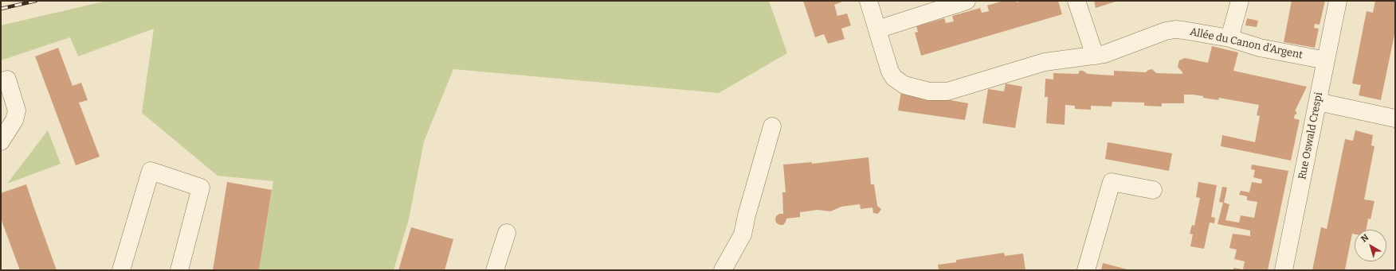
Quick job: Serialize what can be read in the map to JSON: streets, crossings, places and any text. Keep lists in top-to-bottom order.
{
  "streets": {
    "street": ["Allée du Canon d'Argent", "Rue Oswald Crespi"]
  },
  "crossings": [
    ["Allée du Canon d'Argent", "Rue Oswald Crespi"]
  ],
  "north": "top left"
}
